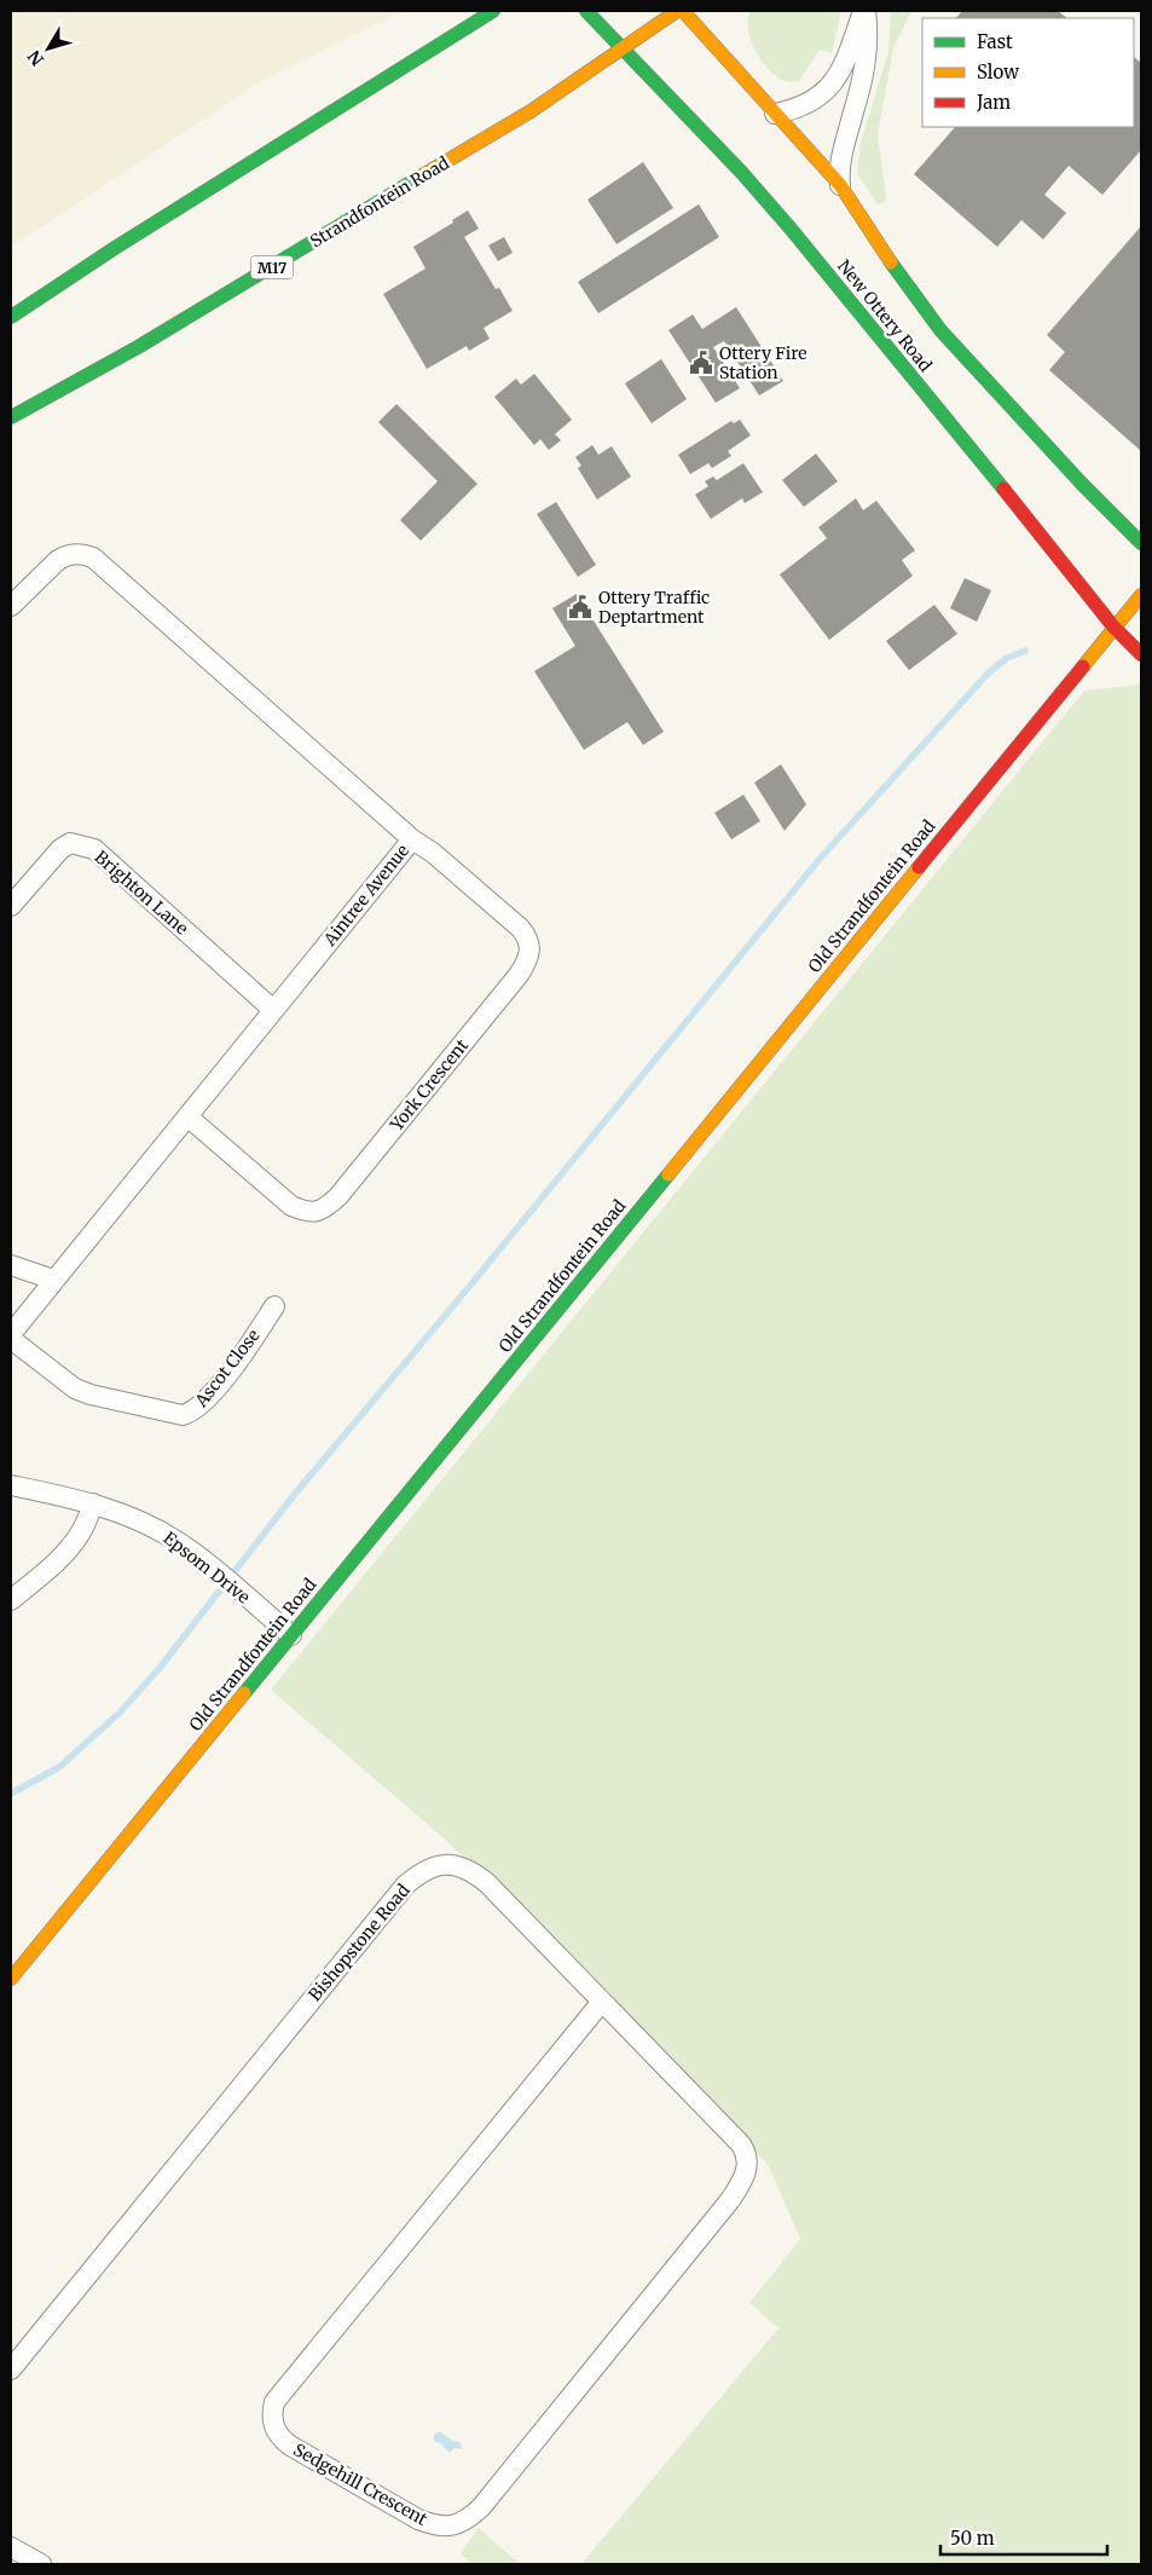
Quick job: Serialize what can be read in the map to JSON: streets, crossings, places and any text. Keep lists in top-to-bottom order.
{
  "streets": {
    "main road": [
      "Strandfontein Road",
      "M17",
      "New Ottery Road",
      "Old Strandfontein Road"
    ],
    "street": [
      "Brighton Lane",
      "Aintree Avenue",
      "York Crescent",
      "Ascot Close",
      "Epsom Drive",
      "Bishopstone Road",
      "Sedgehill Crescent"
    ]
  },
  "crossings": [
    ["Strandfontein Road", "New Ottery Road"],
    ["New Ottery Road", "Old Strandfontein Road"],
    ["Brighton Lane", "Aintree Avenue"],
    ["Aintree Avenue", "York Crescent"],
    ["Old Strandfontein Road", "Epsom Drive"],
    ["Bishopstone Road", "Sedgehill Crescent"]
  ],
  "places": {
    "public building": ["Ottery Fire Station", "Ottery Traffic Deptartment"]
  },
  "legend": ["Fast", "Slow", "Jam"],
  "scale_bar": "50 m",
  "north": "bottom left"
}
